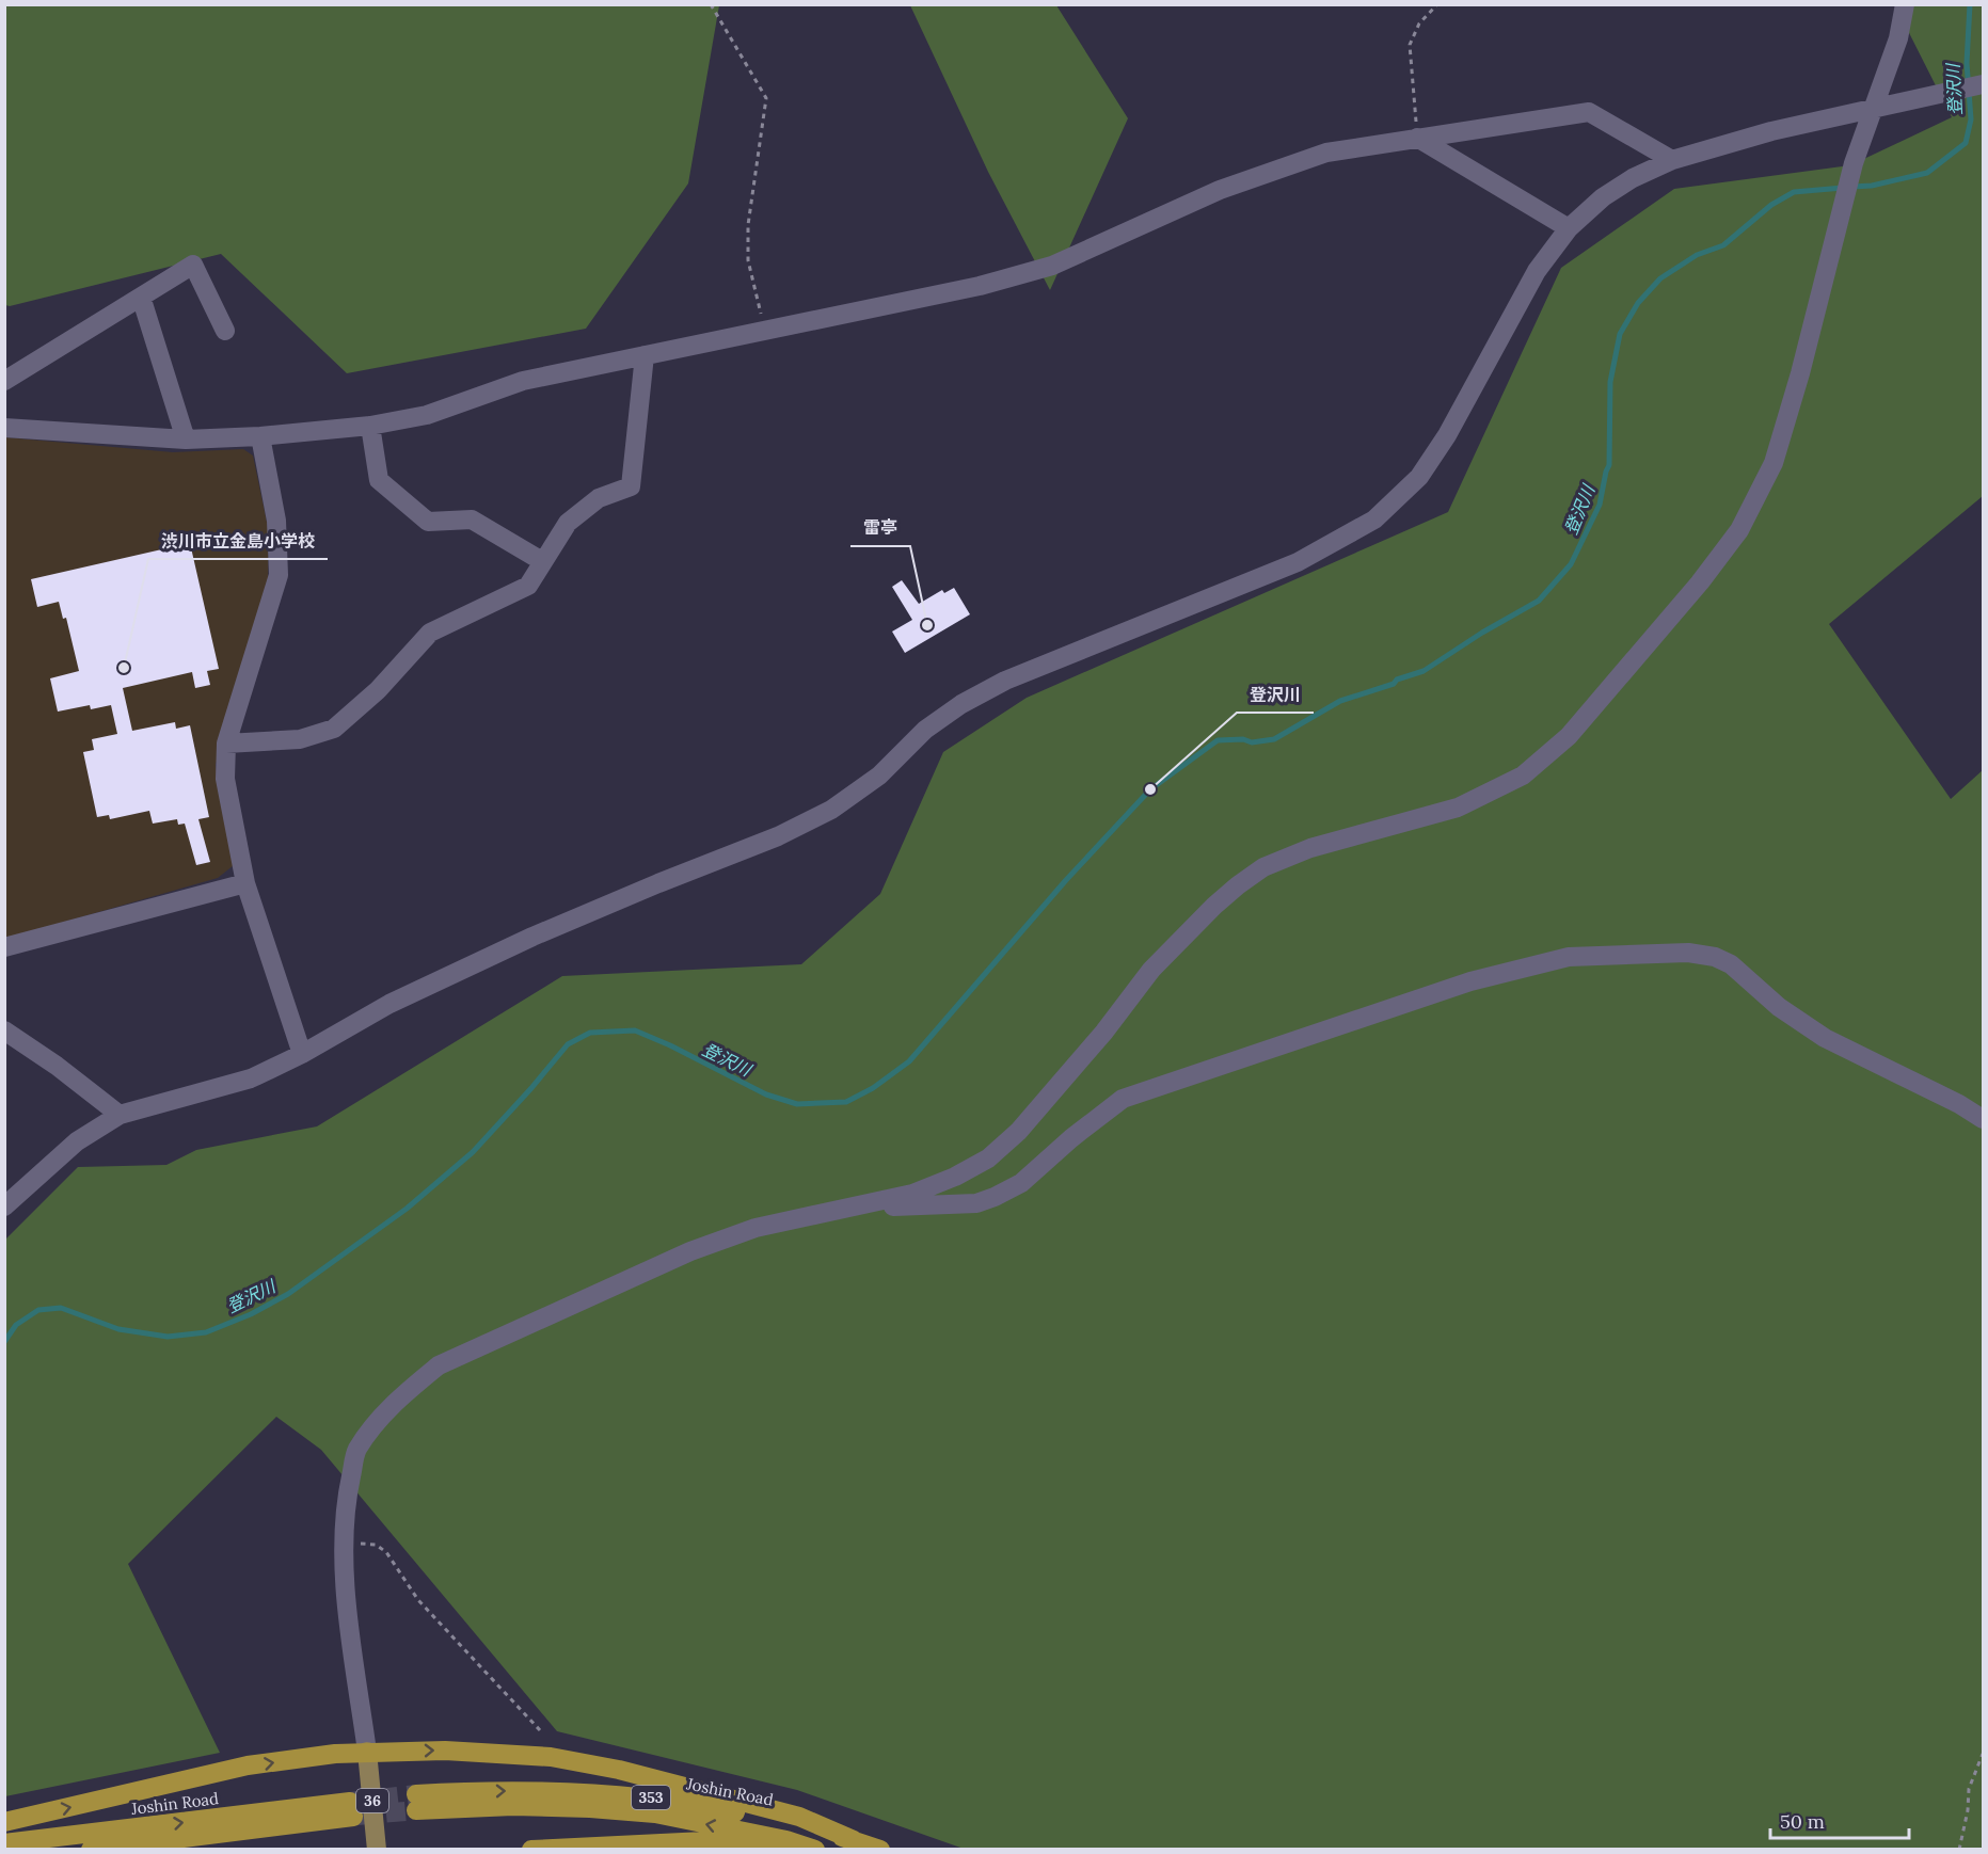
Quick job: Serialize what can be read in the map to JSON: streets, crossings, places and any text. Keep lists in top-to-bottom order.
{
  "streets": {
    "highway": ["Joshin Road", "353"],
    "main road": ["36"]
  },
  "water": ["登沢川"],
  "places": ["雷亭", "渋川市立金島小学校", "登沢川"],
  "scale_bar": "50 m"
}
